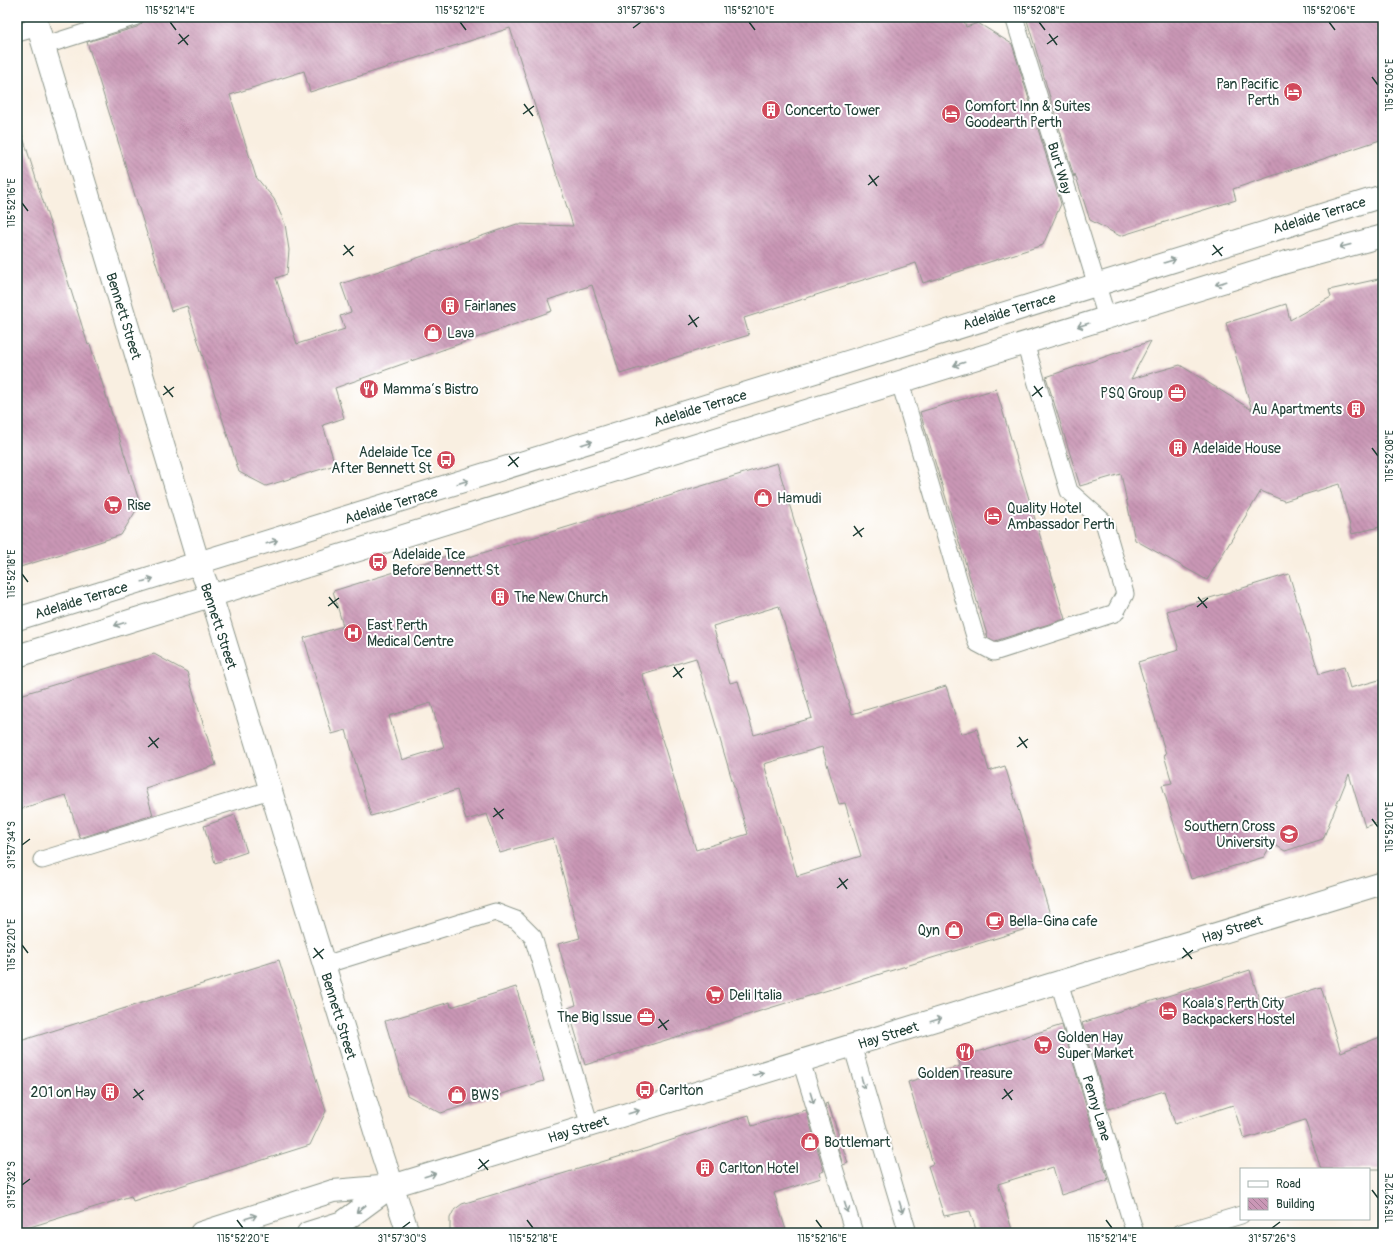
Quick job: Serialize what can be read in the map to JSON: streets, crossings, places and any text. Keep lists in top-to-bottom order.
{
  "streets": {
    "main road": ["Adelaide Terrace", "Bennett Street", "Hay Street"],
    "lane": ["Burt Way", "Penny Lane"]
  },
  "crossings": [
    ["Burt Way", "Adelaide Terrace"],
    ["Adelaide Terrace", "Bennett Street"],
    ["Bennett Street", "Hay Street"],
    ["Hay Street", "Penny Lane"]
  ],
  "places": {
    "hotel": [
      "Pan Pacific Perth",
      "Comfort Inn & Suites Goodearth Perth",
      "Quality Hotel Ambassador Perth",
      "Koala's Perth City Backpackers Hostel"
    ],
    "building": [
      "Concerto Tower",
      "Fairlanes",
      "Au Apartments",
      "Adelaide House",
      "The New Church",
      "201 on Hay",
      "Carlton Hotel"
    ],
    "shop": [
      "Lava",
      "Hamudi",
      "Qyn",
      "BWS",
      "Bottlemart"
    ],
    "restaurant": ["Mamma‘s Bistro", "Golden Treasure"],
    "office": ["PSQ Group", "The Big Issue"],
    "bus stop": ["Adelaide Tce After Bennett St", "Adelaide Tce Before Bennett St", "Carlton"],
    "supermarket": ["Rise", "Deli Italia", "Golden Hay Super Market"],
    "hospital": ["East Perth Medical Centre"],
    "school or university": ["Southern Cross University"],
    "cafe": ["Bella-Gina cafe"]
  },
  "legend": ["Road", "Building"],
  "coordinates": [
    "115°52'14\"E",
    "115°52'12\"E",
    "31°57'36\"S",
    "115°52'10\"E",
    "115°52'08\"E",
    "115°52'06\"E",
    "115°52'16\"E",
    "115°52'18\"E",
    "31°57'34\"S",
    "115°52'20\"E",
    "31°57'32\"S",
    "31°57'30\"S",
    "31°57'26\"S"
  ]
}
